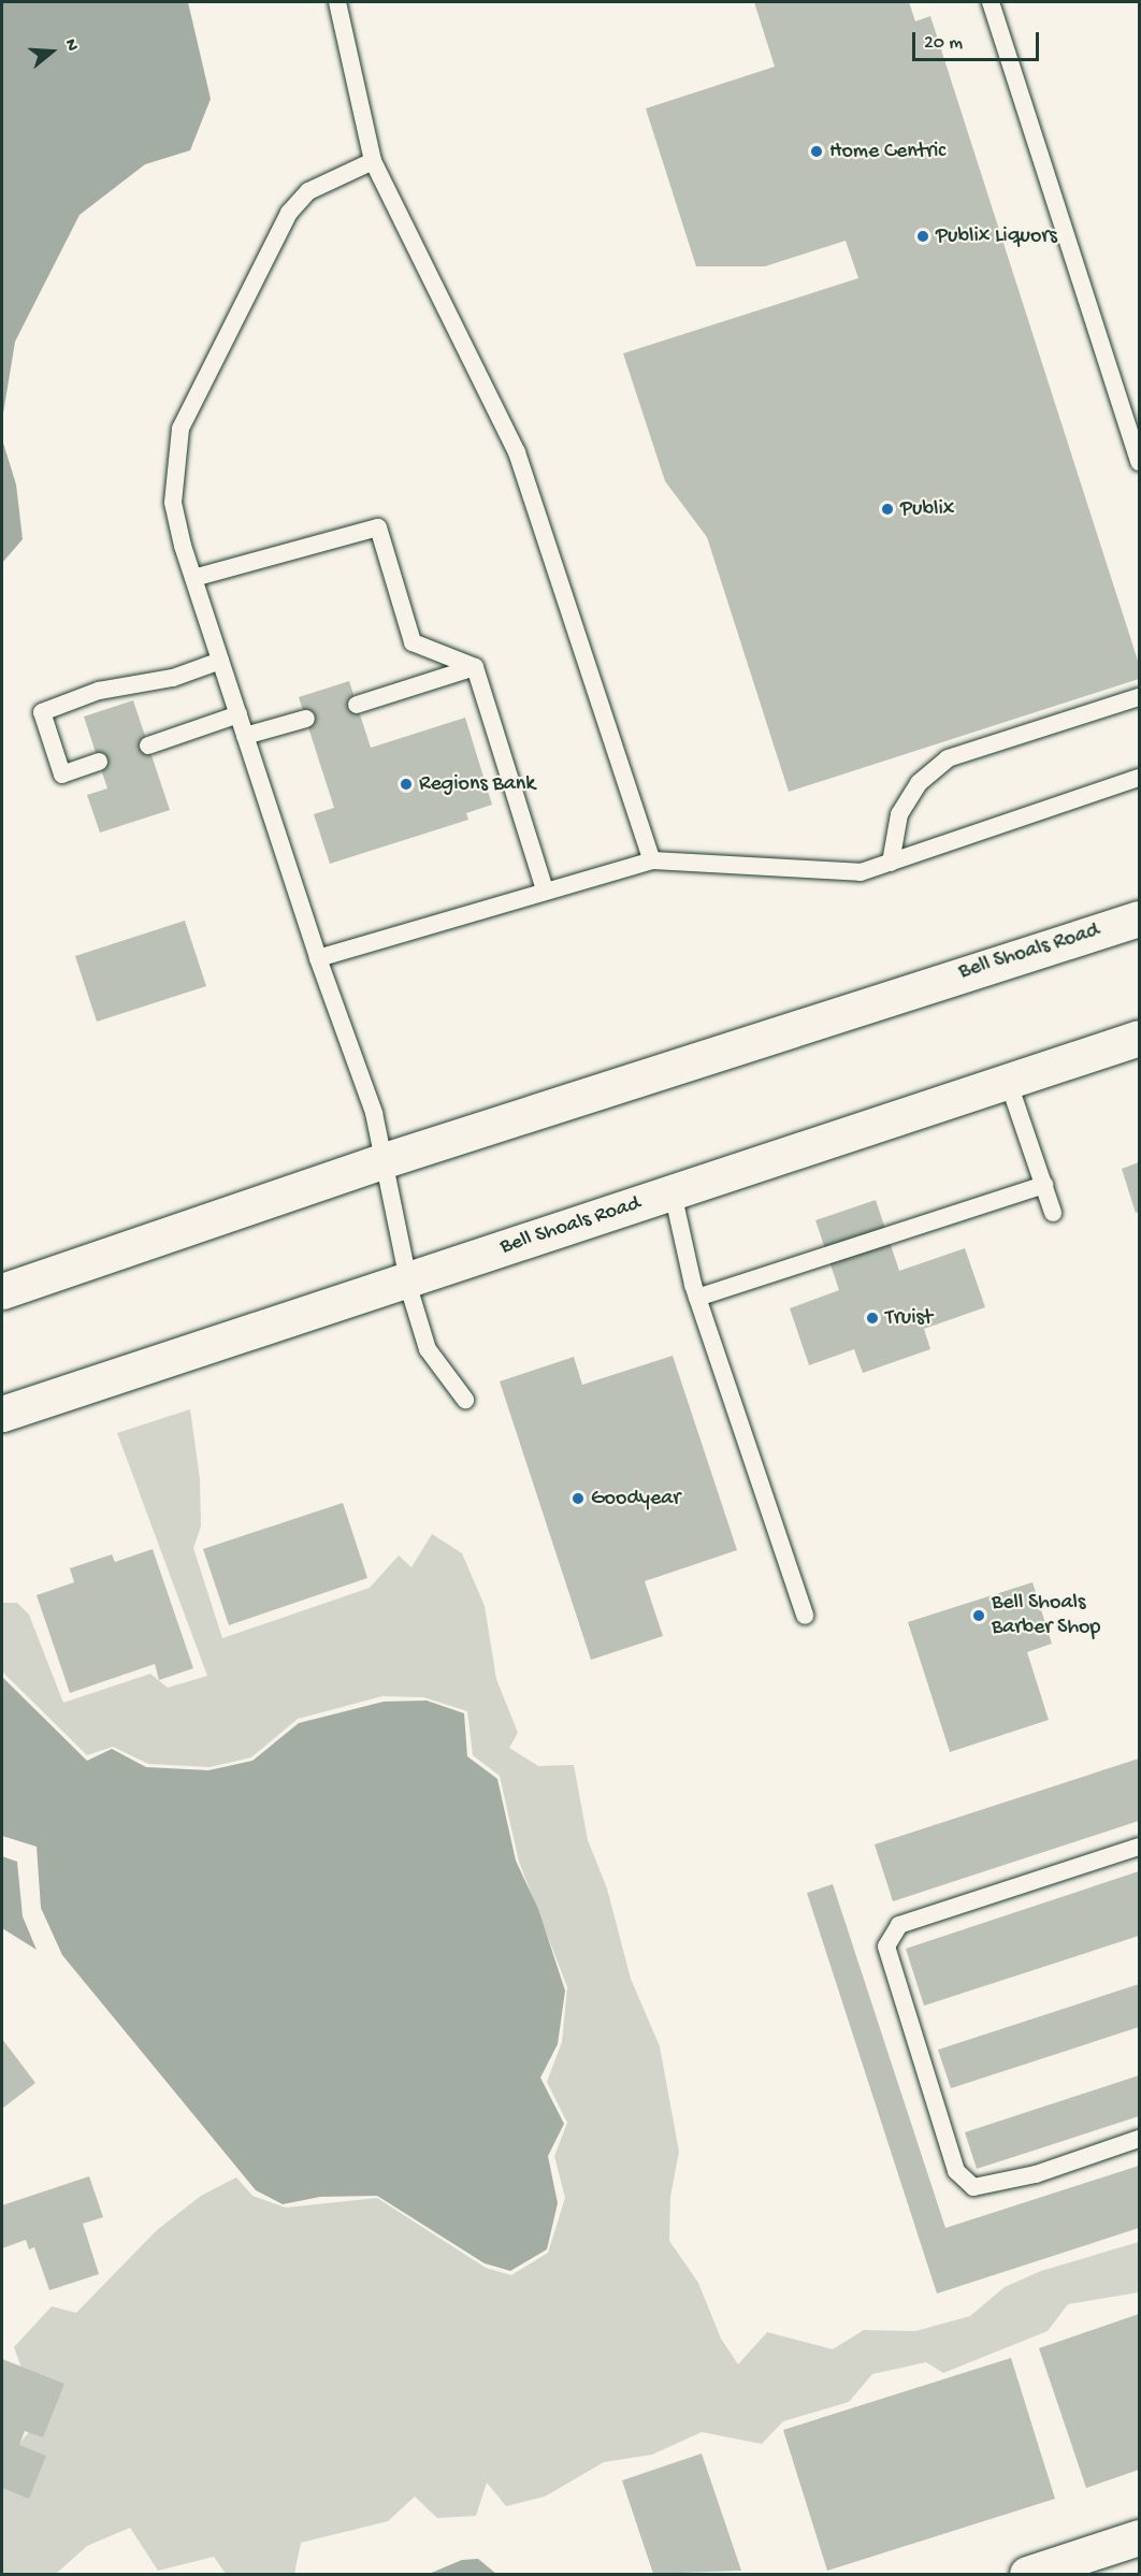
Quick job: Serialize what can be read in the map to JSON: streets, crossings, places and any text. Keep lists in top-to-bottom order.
{
  "streets": {
    "main road": ["Bell Shoals Road"]
  },
  "places": [
    "Home Centric",
    "Publix Liquors",
    "Publix",
    "Regions Bank",
    "Truist",
    "Goodyear",
    "Bell Shoals Barber Shop"
  ],
  "scale_bar": "20 m",
  "north": "right"
}
